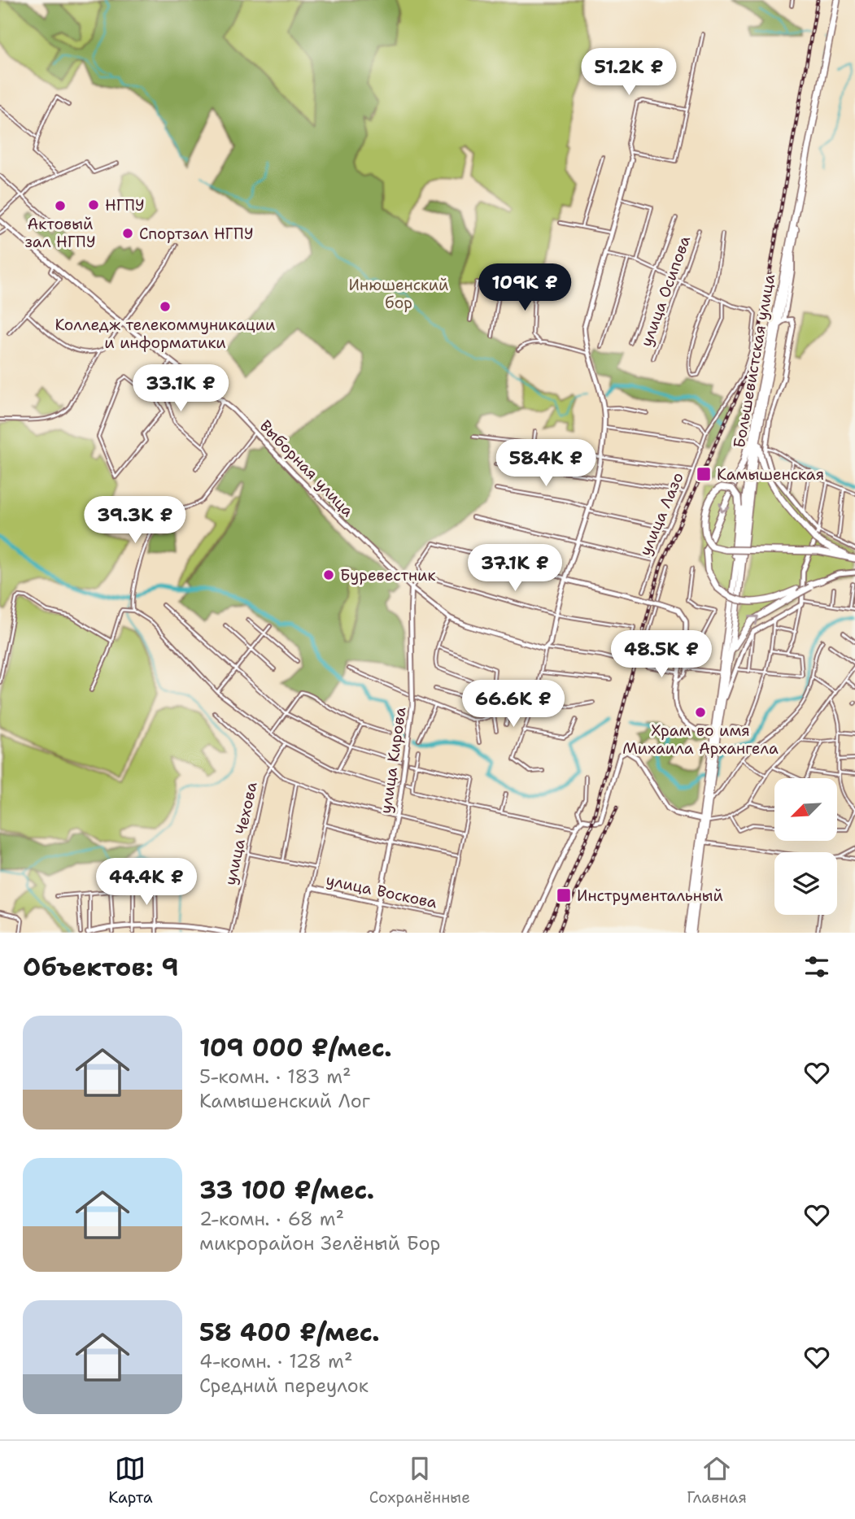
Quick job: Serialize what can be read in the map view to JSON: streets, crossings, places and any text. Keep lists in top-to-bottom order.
{
  "streets": {
    "highway": ["Большевистская улица"],
    "street": [
      "улица Осипова",
      "Выборная улица",
      "улица Лазо",
      "улица Кирова",
      "улица Чехова",
      "улица Воскова"
    ]
  },
  "crossings": [
    ["Выборная улица", "улица Кирова"],
    ["улица Кирова", "улица Воскова"],
    ["улица Чехова", "улица Воскова"]
  ],
  "parks": ["Инюшенский бор"],
  "places": {
    "other": [
      "НГПУ",
      "Актовый зал НГПУ",
      "Спортзал НГПУ",
      "Колледж телекоммуникации и информатики",
      "Буревестник",
      "Храм во имя Михаила Архангела"
    ],
    "transit": ["Камышенская", "Инструментальный"]
  },
  "north": "bottom left",
  "page": {
    "price": [
      "51.2K ₽",
      "109K ₽",
      "33.1K ₽",
      "58.4K ₽",
      "39.3K ₽",
      "37.1K ₽",
      "48.5K ₽",
      "66.6K ₽",
      "44.4K ₽"
    ],
    "heading": "Объектов: 9",
    "list": [
      {
        "name": "109 000 ₽/мес.",
        "note": "5-комн. · 183 m² · Камышенский Лог"
      },
      {
        "name": "33 100 ₽/мес.",
        "note": "2-комн. · 68 m² · микрорайон Зелёный Бор"
      },
      {
        "name": "58 400 ₽/мес.",
        "note": "4-комн. · 128 m² · Средний переулок"
      }
    ],
    "tabs": ["Карта", "Сохранённые", "Главная"]
  }
}
